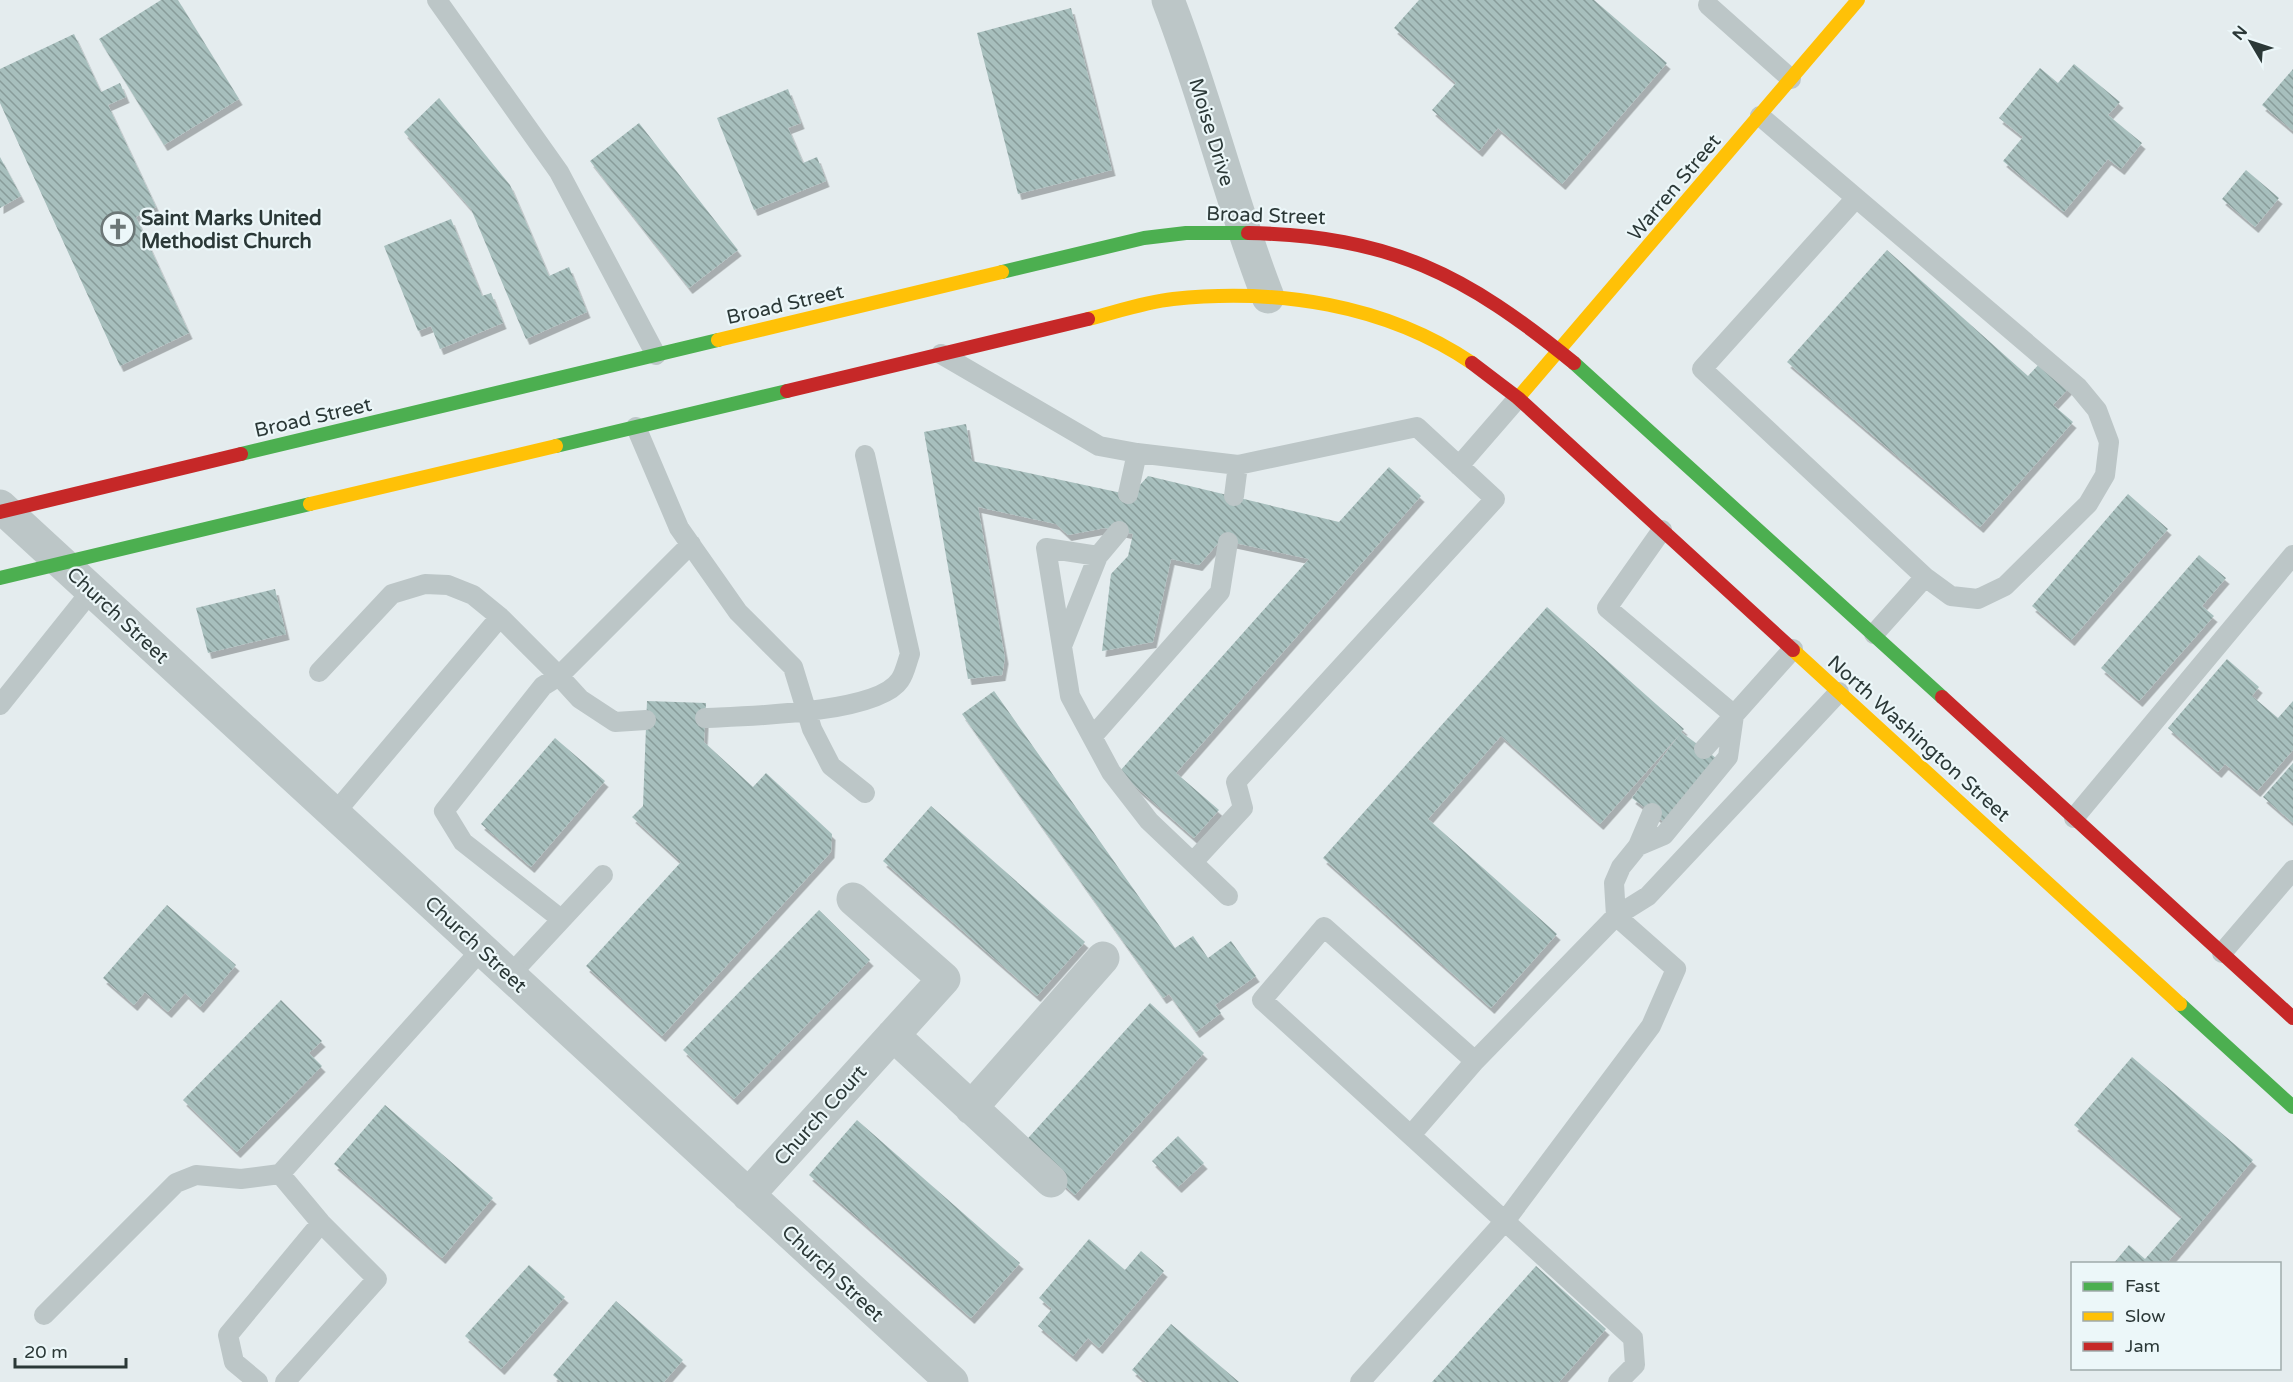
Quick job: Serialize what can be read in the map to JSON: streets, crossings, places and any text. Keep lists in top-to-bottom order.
{
  "streets": {
    "main road": ["Warren Street", "Broad Street", "North Washington Street"],
    "street": ["Moise Drive", "Church Street", "Church Court"]
  },
  "crossings": [
    ["Moise Drive", "Broad Street"],
    ["Warren Street", "Broad Street"],
    ["Warren Street", "North Washington Street"],
    ["Broad Street", "Church Street"],
    ["Church Street", "Church Court"]
  ],
  "places": {
    "church": ["Saint Marks United Methodist Church"]
  },
  "legend": ["Fast", "Slow", "Jam"],
  "scale_bar": "20 m",
  "north": "top left"
}
